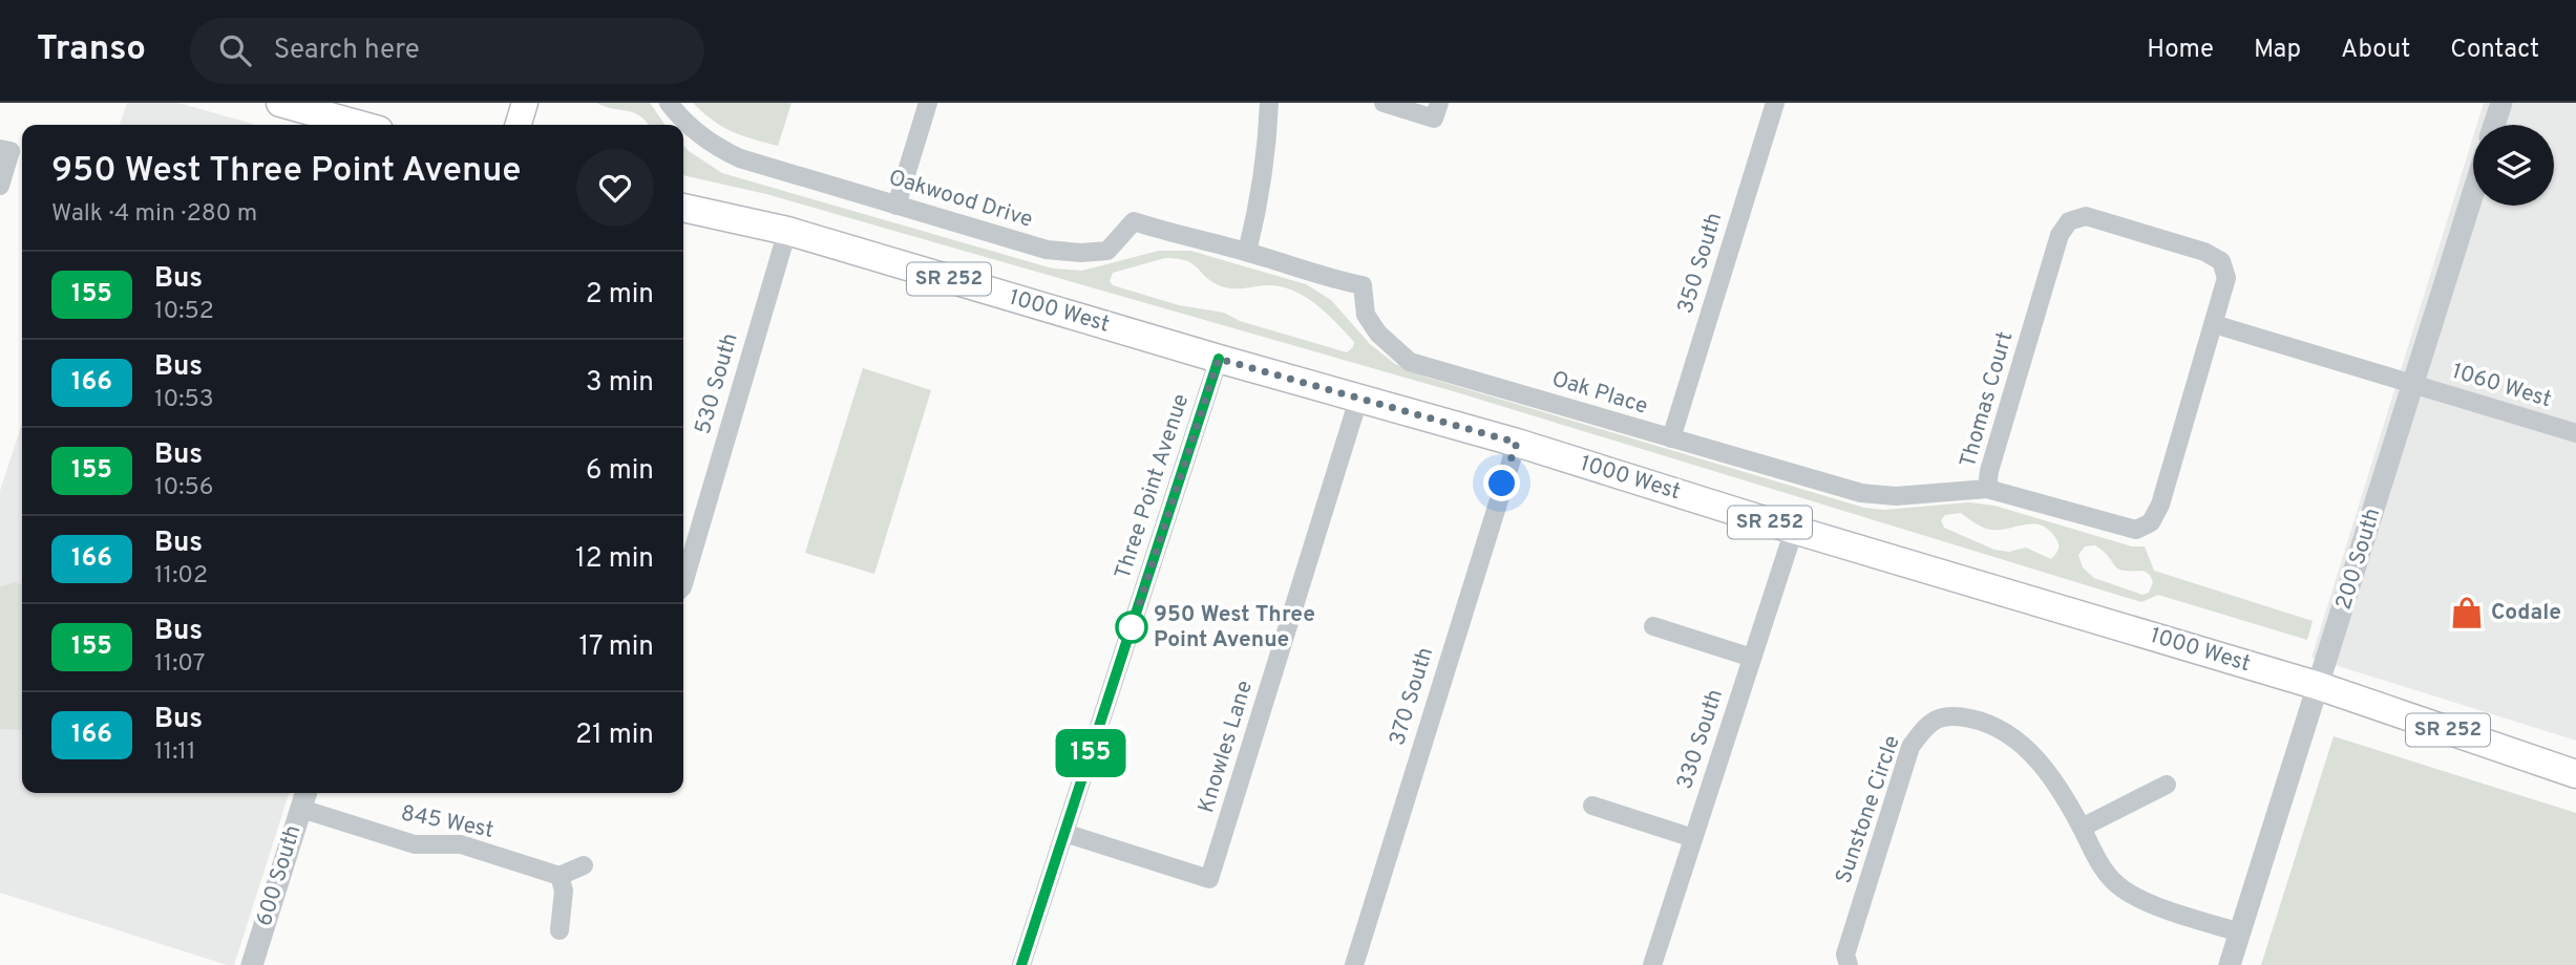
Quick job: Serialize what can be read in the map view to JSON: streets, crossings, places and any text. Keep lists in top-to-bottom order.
{
  "streets": {
    "main road": ["SR 252", "1000 West"],
    "street": [
      "Oakwood Drive",
      "350 South",
      "530 South",
      "1060 West",
      "Oak Place",
      "Thomas Court",
      "Three Point Avenue",
      "200 South",
      "370 South",
      "330 South",
      "Knowles Lane",
      "Sunstone Circle",
      "845 West",
      "600 South"
    ]
  },
  "crossings": [
    ["Oakwood Drive", "Oak Place"],
    ["350 South", "Oak Place"],
    ["1000 West", "530 South"],
    ["1000 West", "Three Point Avenue"],
    ["1000 West", "200 South"],
    ["1000 West", "370 South"],
    ["1000 West", "330 South"],
    ["1000 West", "Knowles Lane"],
    ["1060 West", "200 South"],
    ["Oak Place", "Thomas Court"],
    ["Three Point Avenue", "Knowles Lane"],
    ["200 South", "Sunstone Circle"],
    ["845 West", "600 South"]
  ],
  "places": {
    "shop": ["Codale"],
    "other": ["950 West Three Point Avenue"]
  },
  "lines": ["bus line 155"],
  "page": {
    "header": "Transo",
    "search": "Search here",
    "nav": [
      "Home",
      "Map",
      "About",
      "Contact"
    ],
    "on_map": "155",
    "heading": ["950 West Three Point Avenue", "Walk · 4 min · 280 m"],
    "list": [
      {
        "mark": "155",
        "name": "Bus",
        "note": "10:52",
        "value": "2 min"
      },
      {
        "mark": "166",
        "name": "Bus",
        "note": "10:53",
        "value": "3 min"
      },
      {
        "mark": "155",
        "name": "Bus",
        "note": "10:56",
        "value": "6 min"
      },
      {
        "mark": "166",
        "name": "Bus",
        "note": "11:02",
        "value": "12 min"
      },
      {
        "mark": "155",
        "name": "Bus",
        "note": "11:07",
        "value": "17 min"
      },
      {
        "mark": "166",
        "name": "Bus",
        "note": "11:11",
        "value": "21 min"
      }
    ]
  }
}
